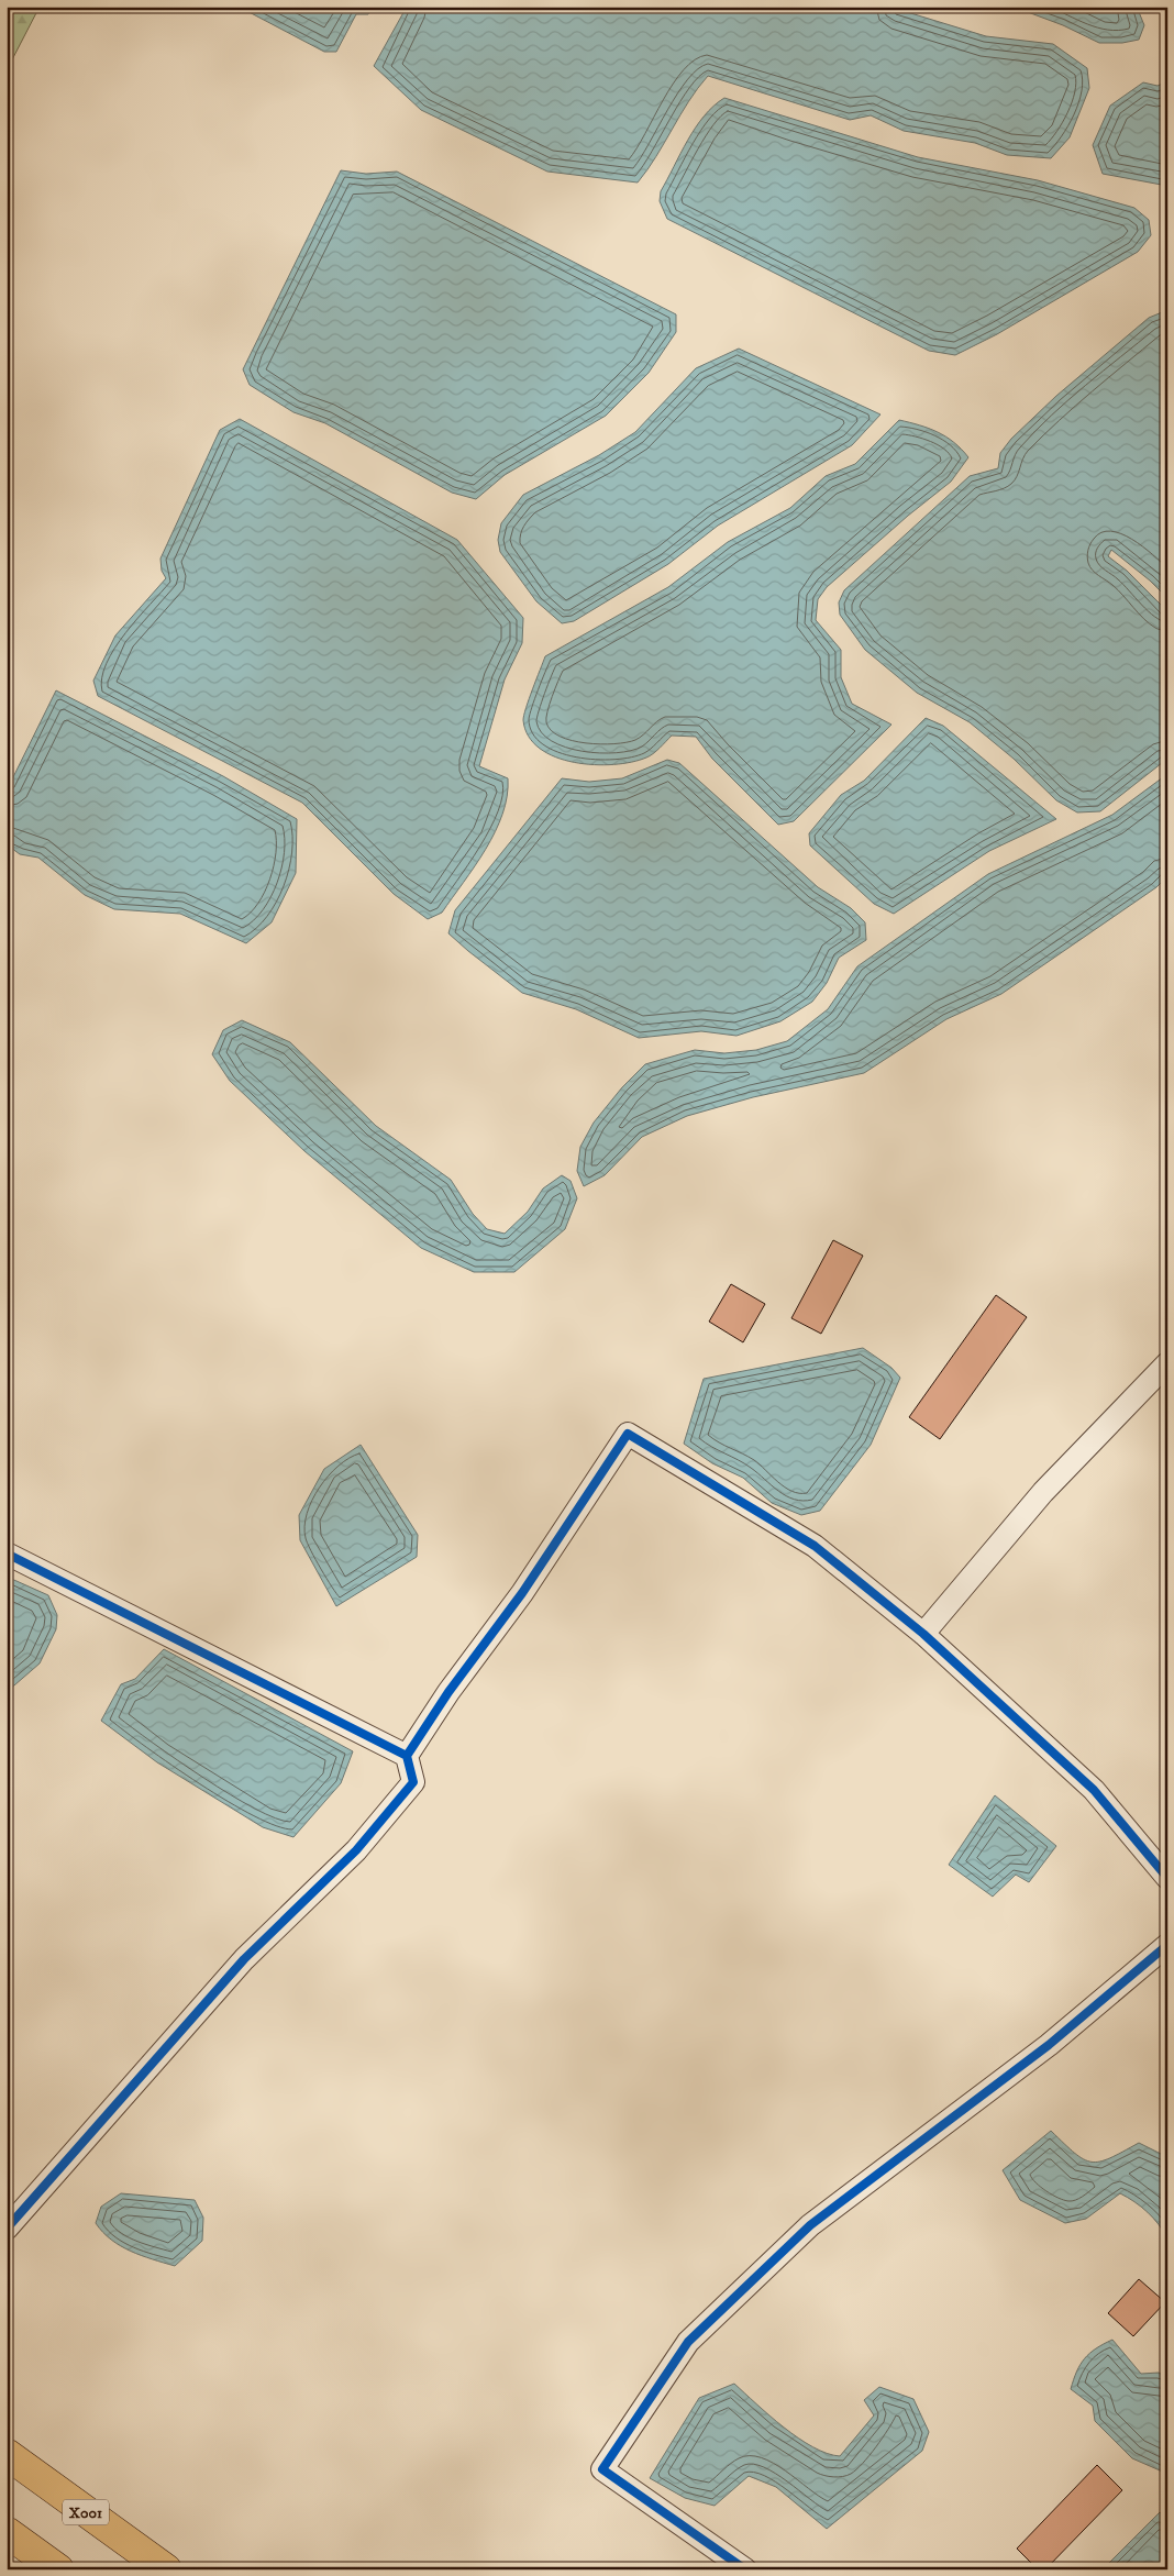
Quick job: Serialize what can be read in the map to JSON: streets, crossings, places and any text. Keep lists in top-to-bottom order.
{
  "streets": {
    "main road": ["X001"]
  }
}
